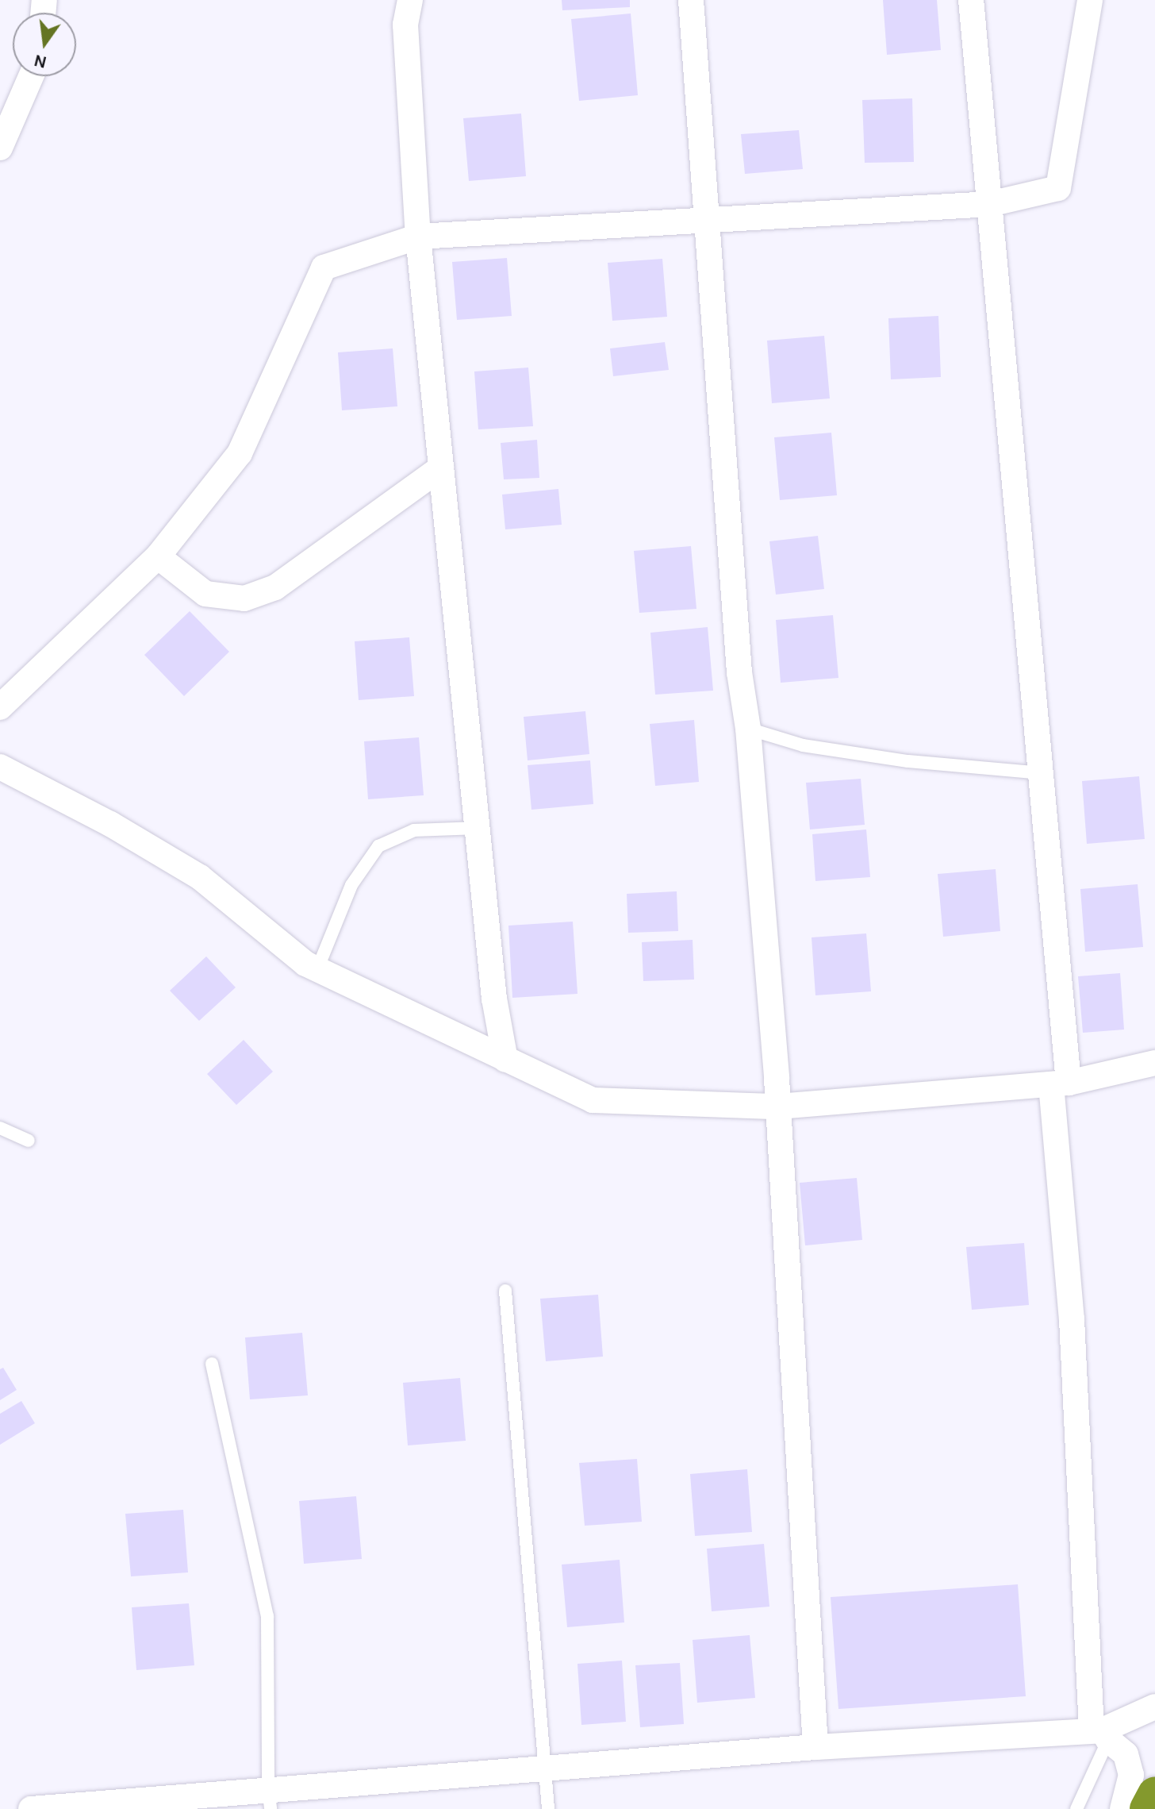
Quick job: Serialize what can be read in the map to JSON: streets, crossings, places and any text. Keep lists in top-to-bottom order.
{
  "north": "bottom"
}
